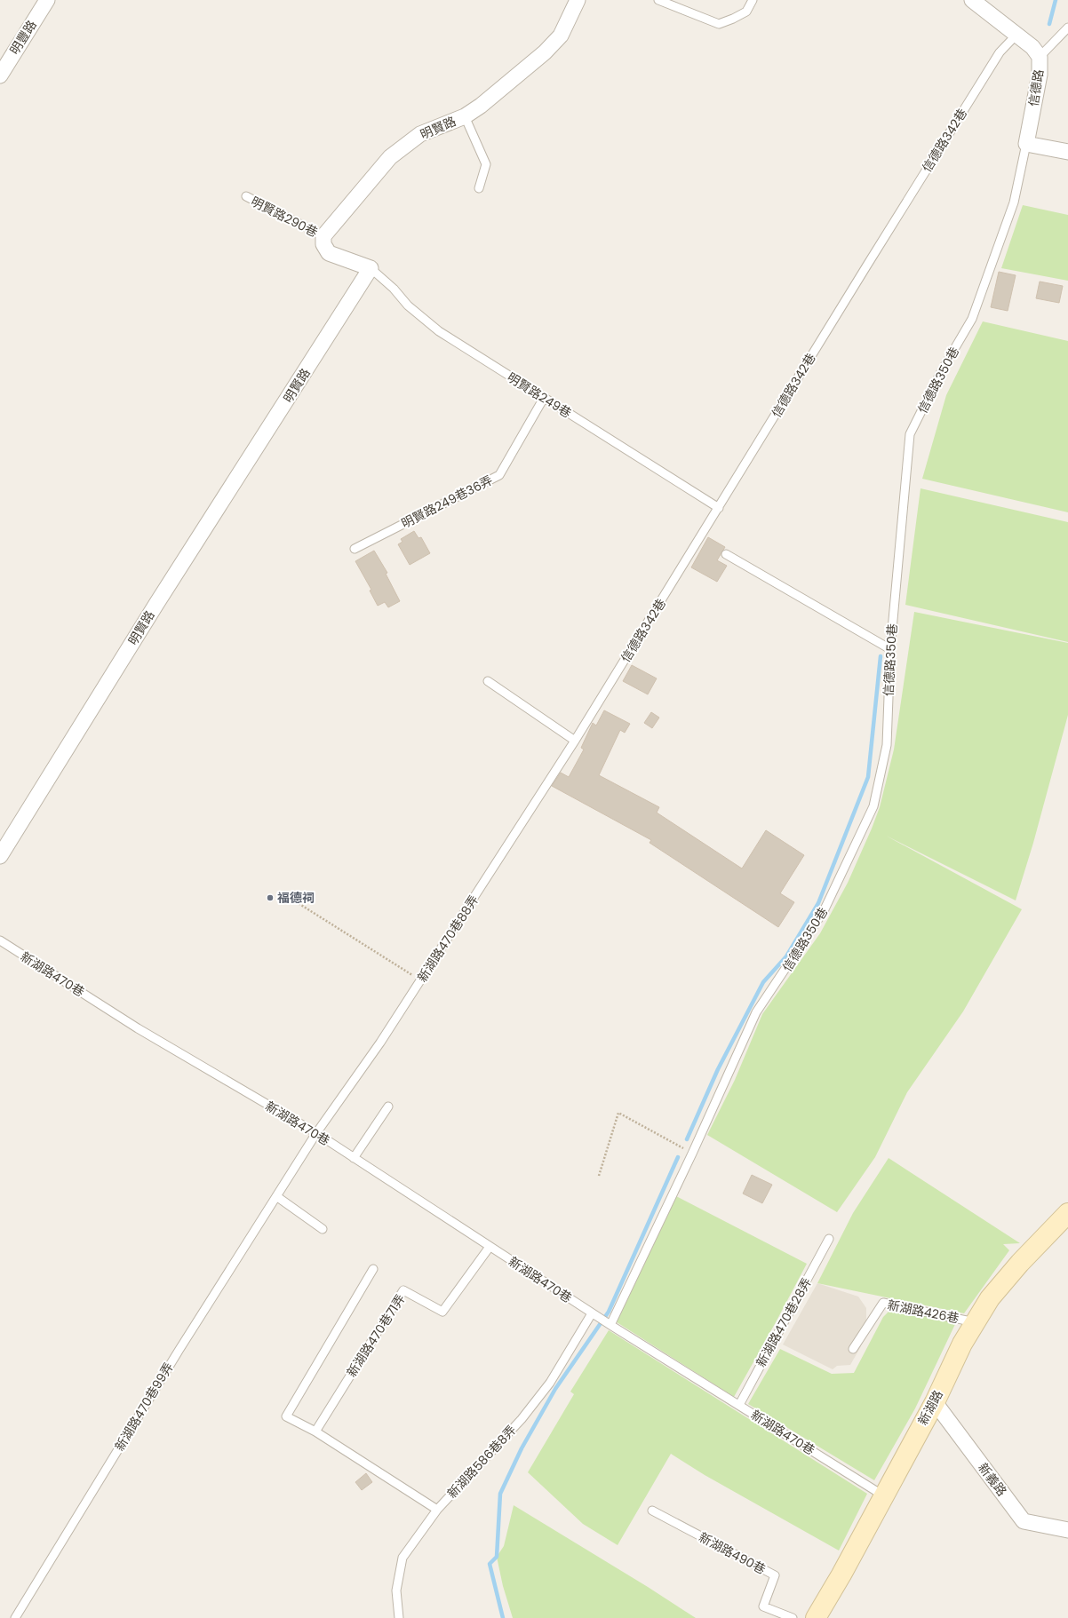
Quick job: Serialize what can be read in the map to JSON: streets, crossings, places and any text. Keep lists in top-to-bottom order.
{
  "streets": {
    "street": [
      "明豐路",
      "信德路",
      "明賢路",
      "新湖路",
      "新義路"
    ],
    "lane": [
      "信德路342巷",
      "明賢路290巷",
      "信德路350巷",
      "明賢路249巷",
      "明賢路249巷36弄",
      "新湖路470巷88弄",
      "新湖路470巷",
      "新湖路426巷",
      "新湖路470巷28弄",
      "新湖路470巷71弄",
      "新湖路470巷99弄",
      "新湖路586巷8弄",
      "新湖路490巷"
    ]
  },
  "crossings": [
    ["信德路", "信德路342巷"],
    ["信德路", "信德路350巷"],
    ["明賢路", "明賢路290巷"],
    ["明賢路", "明賢路249巷"],
    ["信德路342巷", "明賢路249巷"],
    ["信德路342巷", "新湖路470巷88弄"],
    ["信德路350巷", "新湖路470巷"],
    ["明賢路249巷", "明賢路249巷36弄"],
    ["新湖路470巷88弄", "新湖路470巷"],
    ["新湖路470巷88弄", "新湖路470巷99弄"],
    ["新湖路470巷", "新湖路470巷28弄"],
    ["新湖路470巷", "新湖路470巷71弄"],
    ["新湖路470巷", "新湖路470巷99弄"],
    ["新湖路470巷", "新湖路"],
    ["新湖路470巷", "新湖路586巷8弄"],
    ["新湖路426巷", "新湖路"],
    ["新湖路", "新義路"]
  ],
  "places": ["福德祠"]
}
